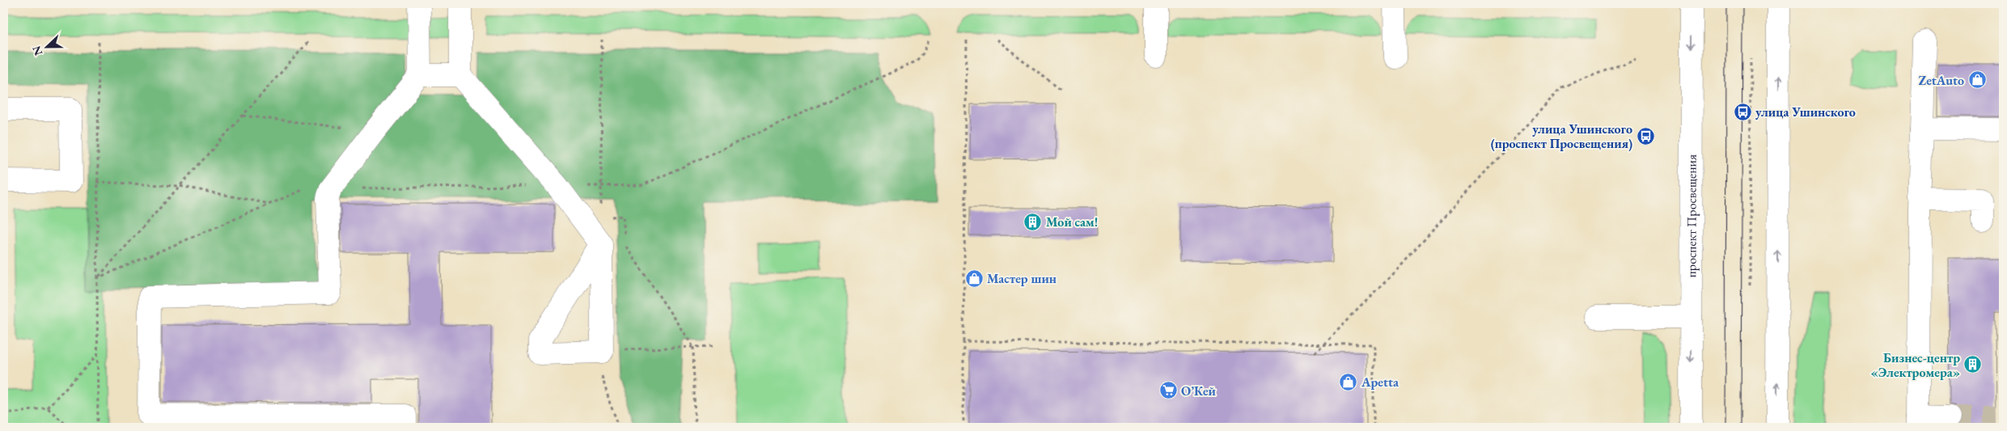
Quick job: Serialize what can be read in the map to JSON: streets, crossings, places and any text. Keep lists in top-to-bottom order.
{
  "streets": {
    "main road": ["проспект Просвещения"]
  },
  "places": {
    "shop": ["ZetAuto", "Мастер шин", "Apetta"],
    "bus stop": ["улица Ушинского", "улица Ушинского (проспект Просвещения)"],
    "building": ["Мой сам!", "Бизнес-центр «Электромера»"],
    "supermarket": ["О’Кей"]
  },
  "north": "left"
}
